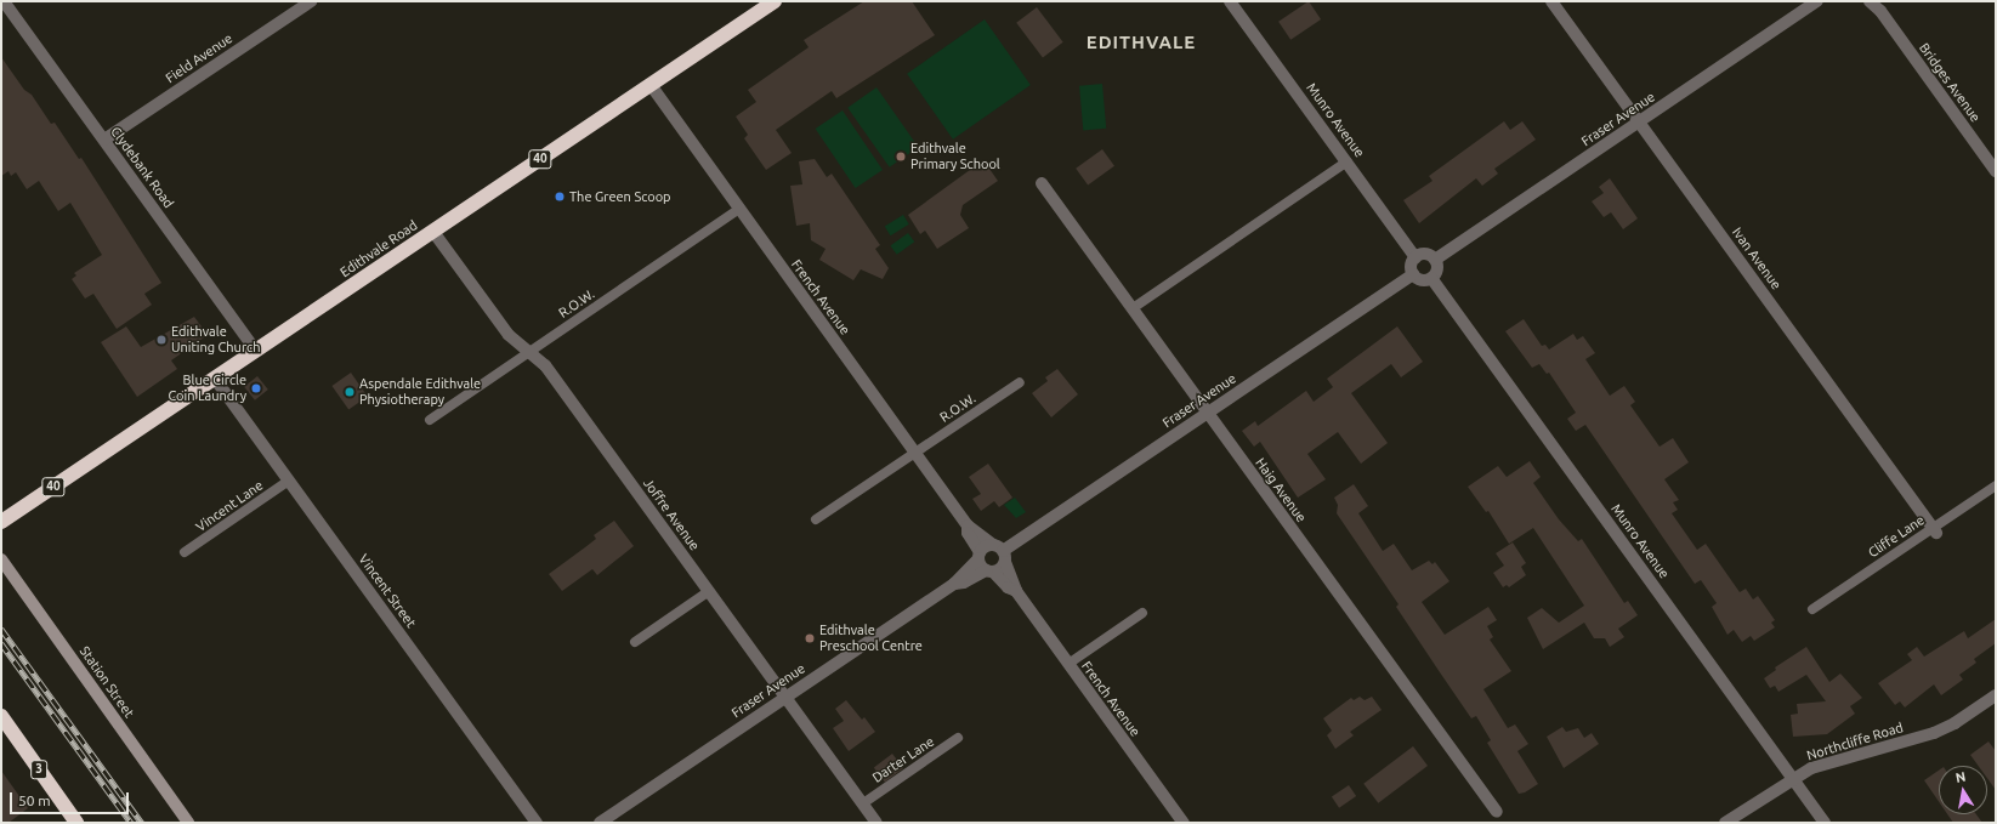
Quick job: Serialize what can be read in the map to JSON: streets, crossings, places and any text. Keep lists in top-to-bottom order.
{
  "streets": {
    "highway": ["40", "Edithvale Road", "3"],
    "street": [
      "Field Avenue",
      "Bridges Avenue",
      "Fraser Avenue",
      "Munro Avenue",
      "Clydebank Road",
      "Ivan Avenue",
      "French Avenue",
      "Haig Avenue",
      "Joffre Avenue",
      "Vincent Street",
      "Station Street",
      "Northcliffe Road"
    ],
    "lane": [
      "R.O.W.",
      "Vincent Lane",
      "Cliffe Lane",
      "Darter Lane"
    ]
  },
  "crossings": [
    ["Field Avenue", "Clydebank Road"],
    ["Fraser Avenue", "Munro Avenue"],
    ["Fraser Avenue", "Ivan Avenue"],
    ["Fraser Avenue", "French Avenue"],
    ["Fraser Avenue", "Haig Avenue"],
    ["Fraser Avenue", "Joffre Avenue"],
    ["Munro Avenue", "Northcliffe Road"],
    ["Clydebank Road", "Edithvale Road"],
    ["Edithvale Road", "French Avenue"],
    ["Edithvale Road", "Joffre Avenue"],
    ["Edithvale Road", "Vincent Street"],
    ["Ivan Avenue", "Cliffe Lane"],
    ["French Avenue", "R.O.W."],
    ["R.O.W.", "Joffre Avenue"],
    ["Vincent Lane", "Vincent Street"],
    ["Joffre Avenue", "Darter Lane"]
  ],
  "districts": ["EDITHVALE"],
  "places": [
    "Edithvale Primary School",
    "The Green Scoop",
    "Edithvale Uniting Church",
    "Blue Circle Coin Laundry",
    "Aspendale Edithvale Physiotherapy",
    "Edithvale Preschool Centre"
  ],
  "scale_bar": "50 m",
  "north": "top"
}
